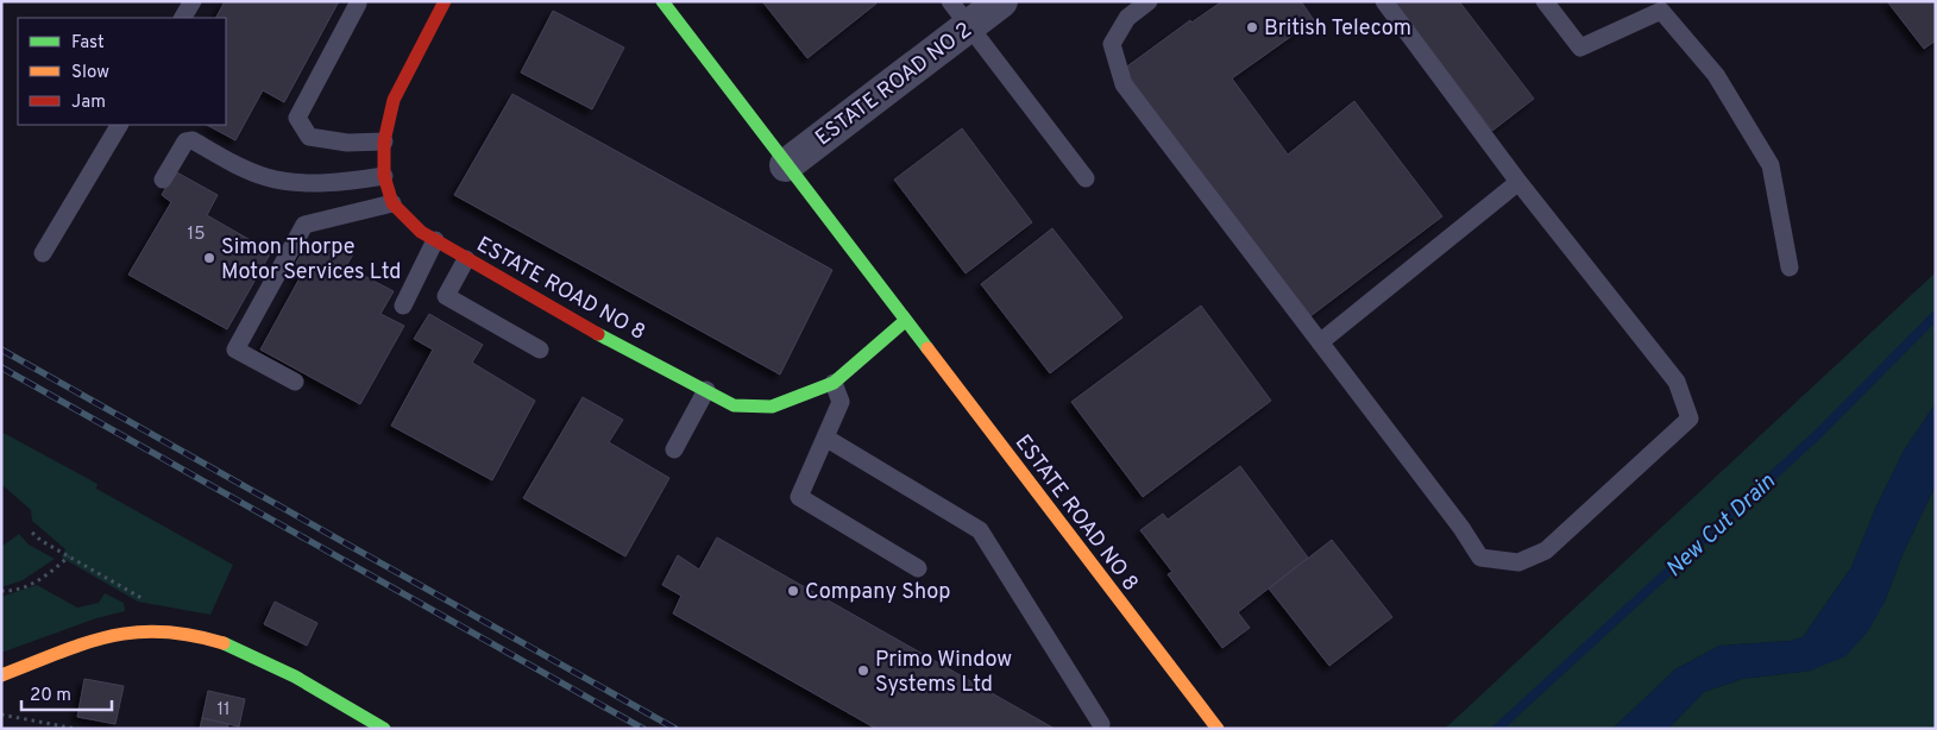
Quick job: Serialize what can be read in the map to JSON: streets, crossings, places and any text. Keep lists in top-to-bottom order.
{
  "streets": {
    "street": ["ESTATE ROAD NO 2", "ESTATE ROAD NO 8"]
  },
  "crossings": [
    ["ESTATE ROAD NO 2", "ESTATE ROAD NO 8"]
  ],
  "water": ["New Cut Drain"],
  "places": [
    "British Telecom",
    "Simon Thorpe Motor Services Ltd",
    "Company Shop",
    "Primo Window Systems Ltd"
  ],
  "house_numbers": ["15", "11"],
  "legend": ["Fast", "Slow", "Jam"],
  "scale_bar": "20 m"
}
